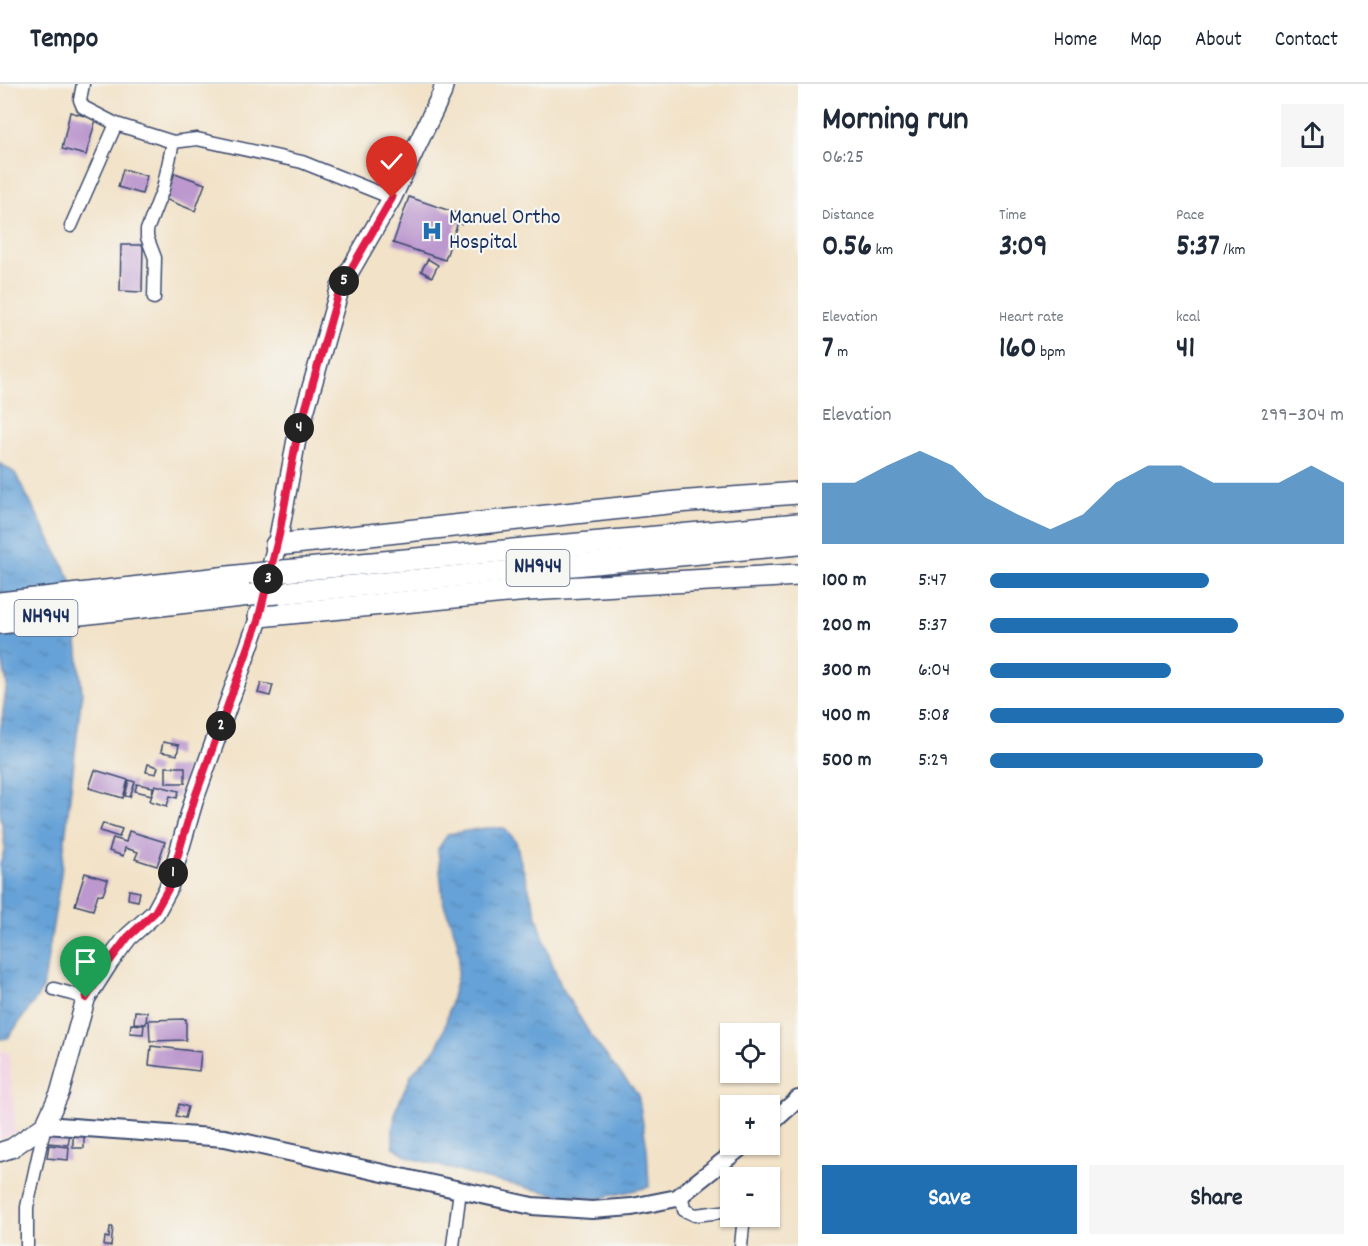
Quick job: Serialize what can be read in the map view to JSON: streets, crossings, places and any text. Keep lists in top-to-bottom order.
{
  "streets": {
    "highway": ["NH944"]
  },
  "places": {
    "hospital": ["Manuel Ortho Hospital"]
  },
  "page": {
    "header": "Tempo",
    "nav": [
      "Home",
      "Map",
      "About",
      "Contact"
    ],
    "heading": ["Morning run", "06:25"],
    "stats": [
      ["Distance", "0.56 km"],
      ["Time", "3:09"],
      ["Pace", "5:37 /km"],
      ["Elevation", "7 m"],
      ["Heart rate", "160 bpm"],
      ["kcal", "41"]
    ],
    "pins": [
      "5",
      "4",
      "3",
      "2",
      "1"
    ],
    "chart": ["Elevation", "299–304 m"],
    "list": [
      {
        "name": "100 m",
        "note": "5:47"
      },
      {
        "name": "200 m",
        "note": "5:37"
      },
      {
        "name": "300 m",
        "note": "6:04"
      },
      {
        "name": "400 m",
        "note": "5:08"
      },
      {
        "name": "500 m",
        "note": "5:29"
      }
    ],
    "map_buttons": ["+", "−"],
    "buttons": ["Save", "Share"]
  }
}
